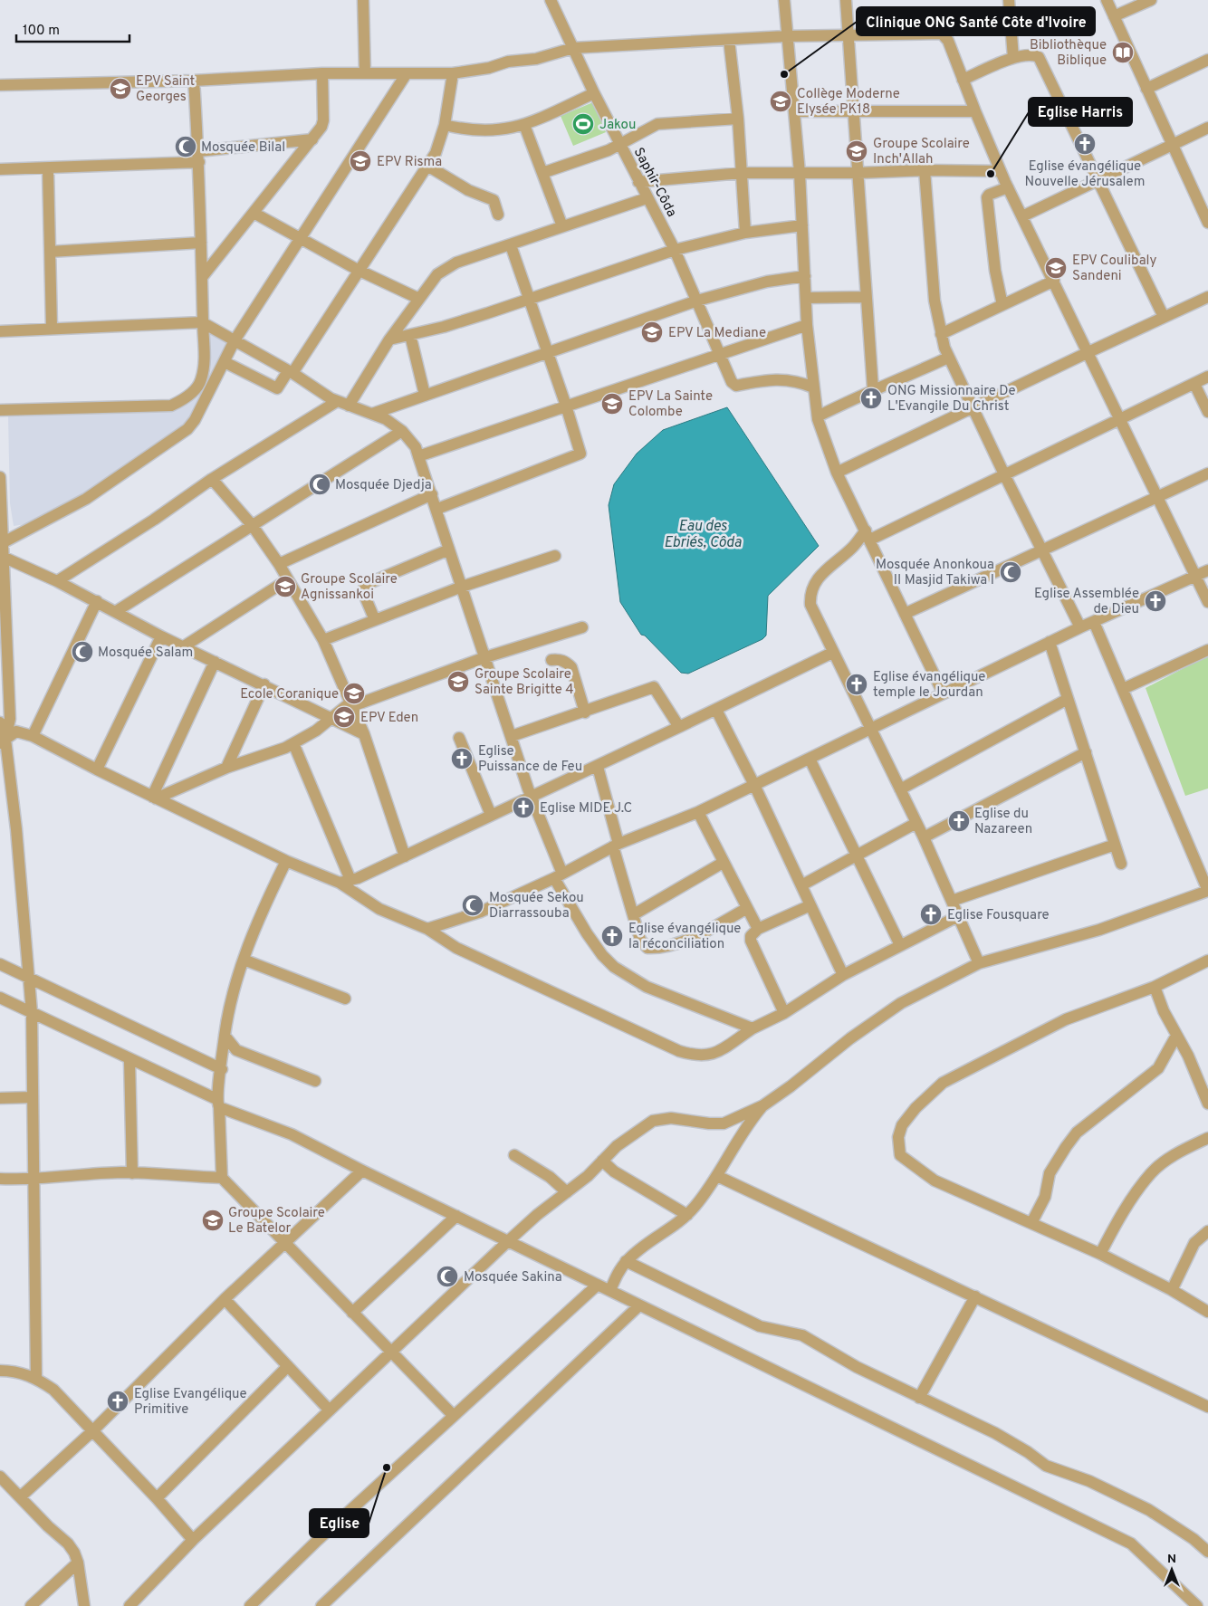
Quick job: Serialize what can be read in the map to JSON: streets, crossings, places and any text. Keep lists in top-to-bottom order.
{
  "streets": {
    "street": ["Saphir-Côda"]
  },
  "water": ["Eau des Ebriés, Côda"],
  "places": {
    "library": ["Bibliothèque Biblique"],
    "other": ["Clinique ONG Santé Côte d'Ivoire", "Eglise Harris", "Eglise"],
    "school or university": [
      "EPV Saint Georges",
      "Collège Moderne Elysée PK18",
      "Groupe Scolaire Inch'Allah",
      "EPV Risma",
      "EPV Coulibaly Sandeni",
      "EPV La Mediane",
      "EPV La Sainte Colombe",
      "Groupe Scolaire Agnissankoi",
      "Groupe Scolaire Sainte Brigitte 4",
      "Ecole Coranique",
      "EPV Eden",
      "Groupe Scolaire Le Batelor"
    ],
    "sports": ["Jakou"],
    "church": [
      "Eglise évangélique Nouvelle Jérusalem",
      "ONG Missionnaire De L'Evangile Du Christ",
      "Eglise Assemblée de Dieu",
      "Eglise évangélique temple le Jourdan",
      "Eglise Puissance de Feu",
      "Eglise MIDE J.C",
      "Eglise du Nazareen",
      "Eglise Fousquare",
      "Eglise évangélique la réconciliation",
      "Eglise Evangélique Primitive"
    ],
    "mosque": [
      "Mosquée Bilal",
      "Mosquée Djedja",
      "Mosquée Anonkoua II Masjid Takiwa I",
      "Mosquée Salam",
      "Mosquée Sekou Diarrassouba",
      "Mosquée Sakina"
    ]
  },
  "scale_bar": "100 m",
  "north": "top"
}
